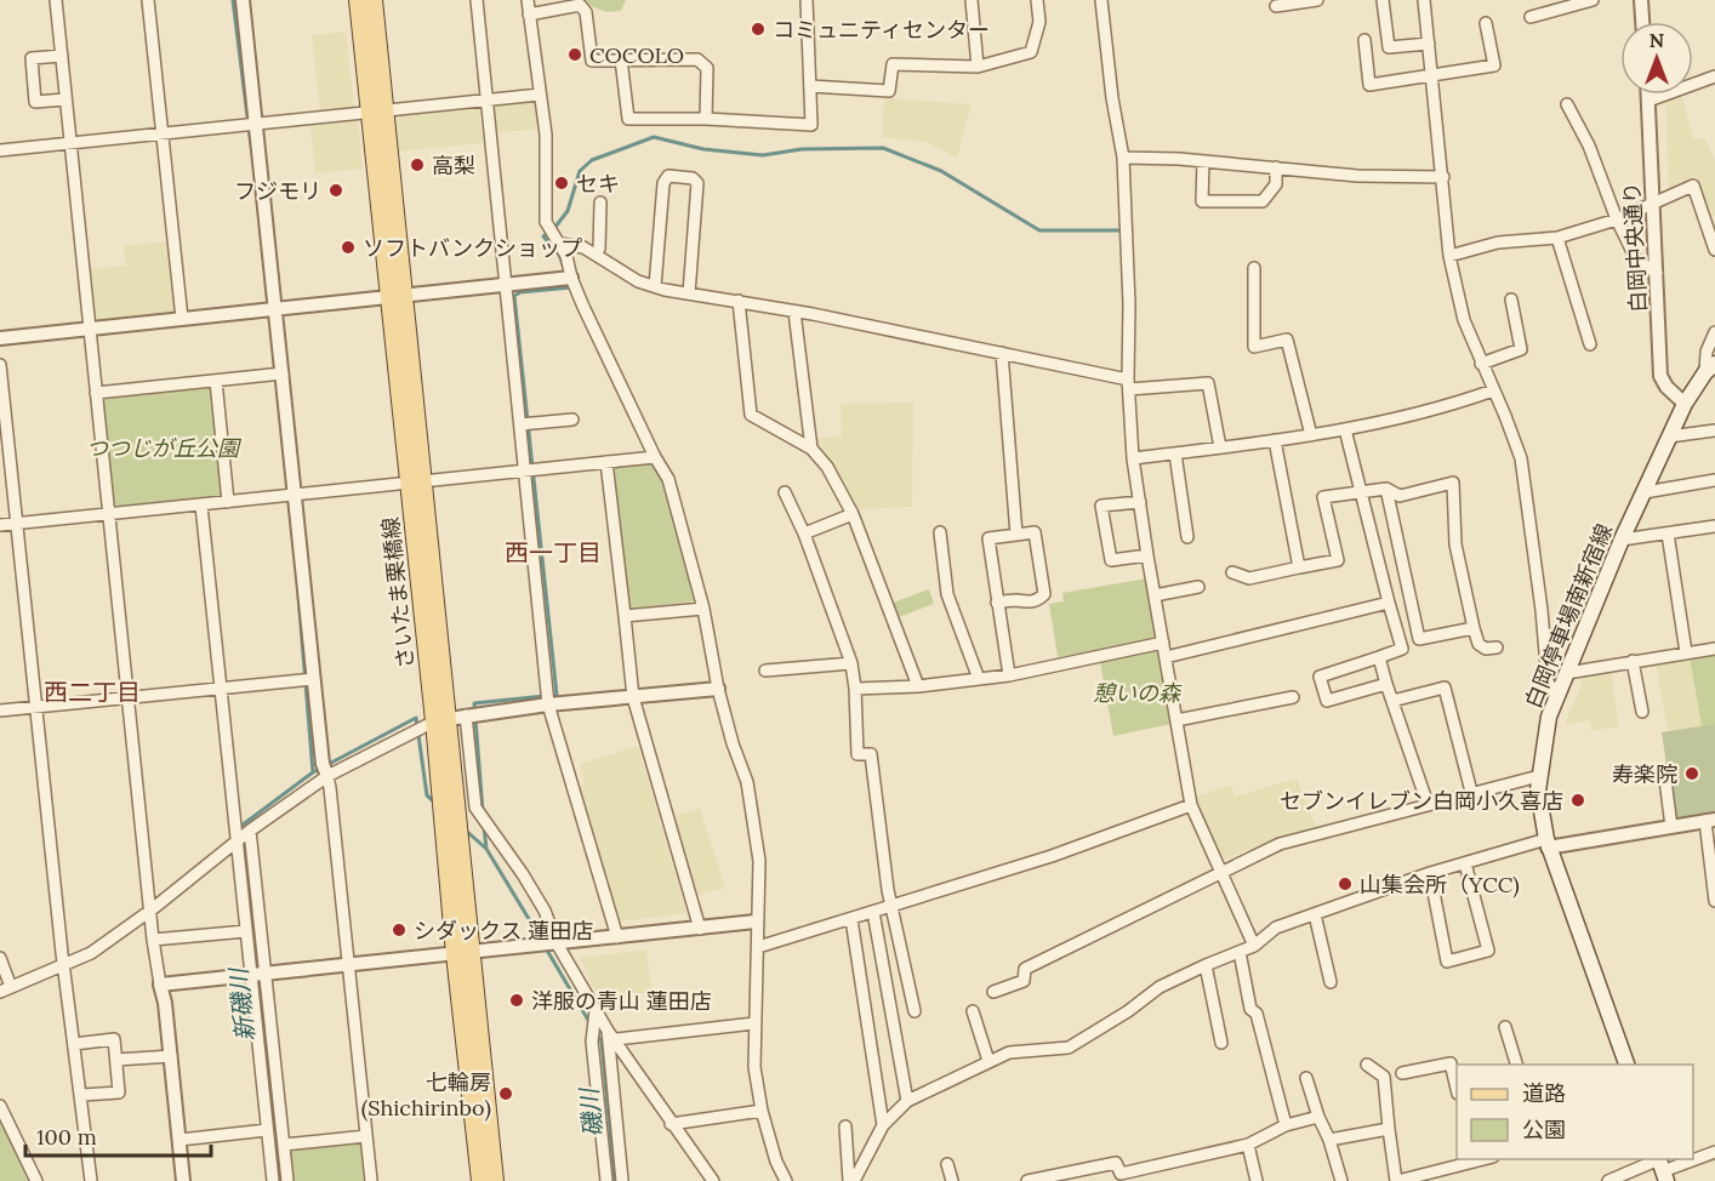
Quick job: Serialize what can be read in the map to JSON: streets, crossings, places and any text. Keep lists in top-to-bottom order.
{
  "streets": {
    "main road": ["さいたま栗橋線", "白岡停車場南新宿線"],
    "street": ["白岡中央通り"]
  },
  "crossings": [
    ["白岡中央通り", "白岡停車場南新宿線"]
  ],
  "districts": ["西一丁目", "西二丁目"],
  "water": ["新磯川", "磯川"],
  "parks": ["つつじが丘公園", "憩いの森"],
  "places": [
    "コミュニティセンター",
    "COCOLO",
    "高梨",
    "セキ",
    "フジモリ",
    "ソフトバンクショップ",
    "寿楽院",
    "セブンイレブン白岡小久喜店",
    "山集会所（YCC)",
    "シダックス 蓮田店",
    "洋服の青山 蓮田店",
    "七輪房 (Shichirinbo)"
  ],
  "legend": ["道路", "公園"],
  "scale_bar": "100 m",
  "north": "top"
}
